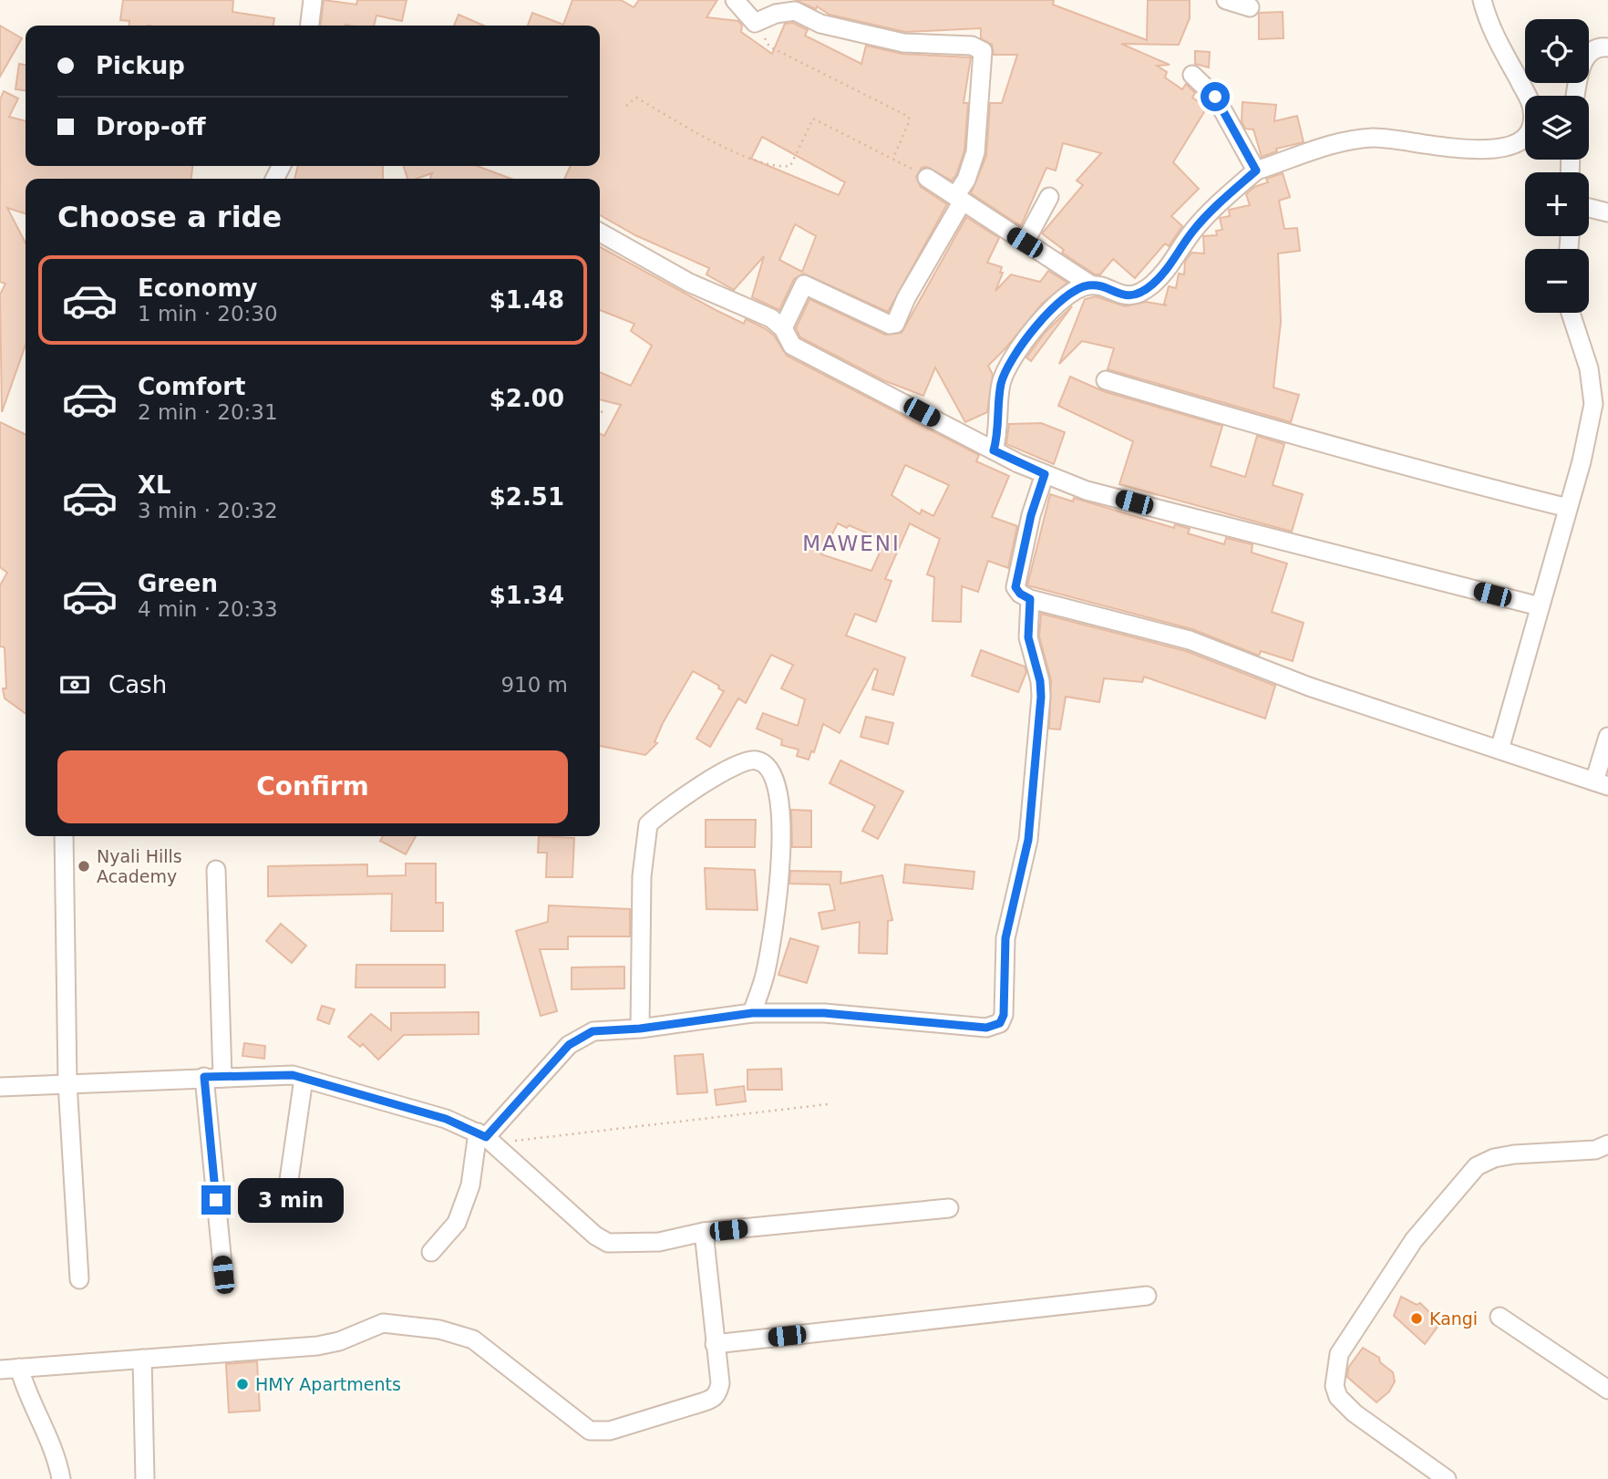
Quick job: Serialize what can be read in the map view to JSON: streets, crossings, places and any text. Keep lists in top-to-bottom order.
{
  "districts": ["MAWENI"],
  "places": ["Nyali Hills Academy", "Kangi", "HMY Apartments"],
  "page": {
    "map_buttons": ["+", "−"],
    "banner": ["Pickup", "Drop-off"],
    "heading": "Choose a ride",
    "list": [
      {
        "name": "Economy",
        "note": "1 min · 20:30",
        "value": "$1.48"
      },
      {
        "name": "Comfort",
        "note": "2 min · 20:31",
        "value": "$2.00"
      },
      {
        "name": "XL",
        "note": "3 min · 20:32",
        "value": "$2.51"
      },
      {
        "name": "Green",
        "note": "4 min · 20:33",
        "value": "$1.34"
      }
    ],
    "pay": ["Cash", "910 m"],
    "buttons": "Confirm",
    "bubble": "3 min"
  }
}
